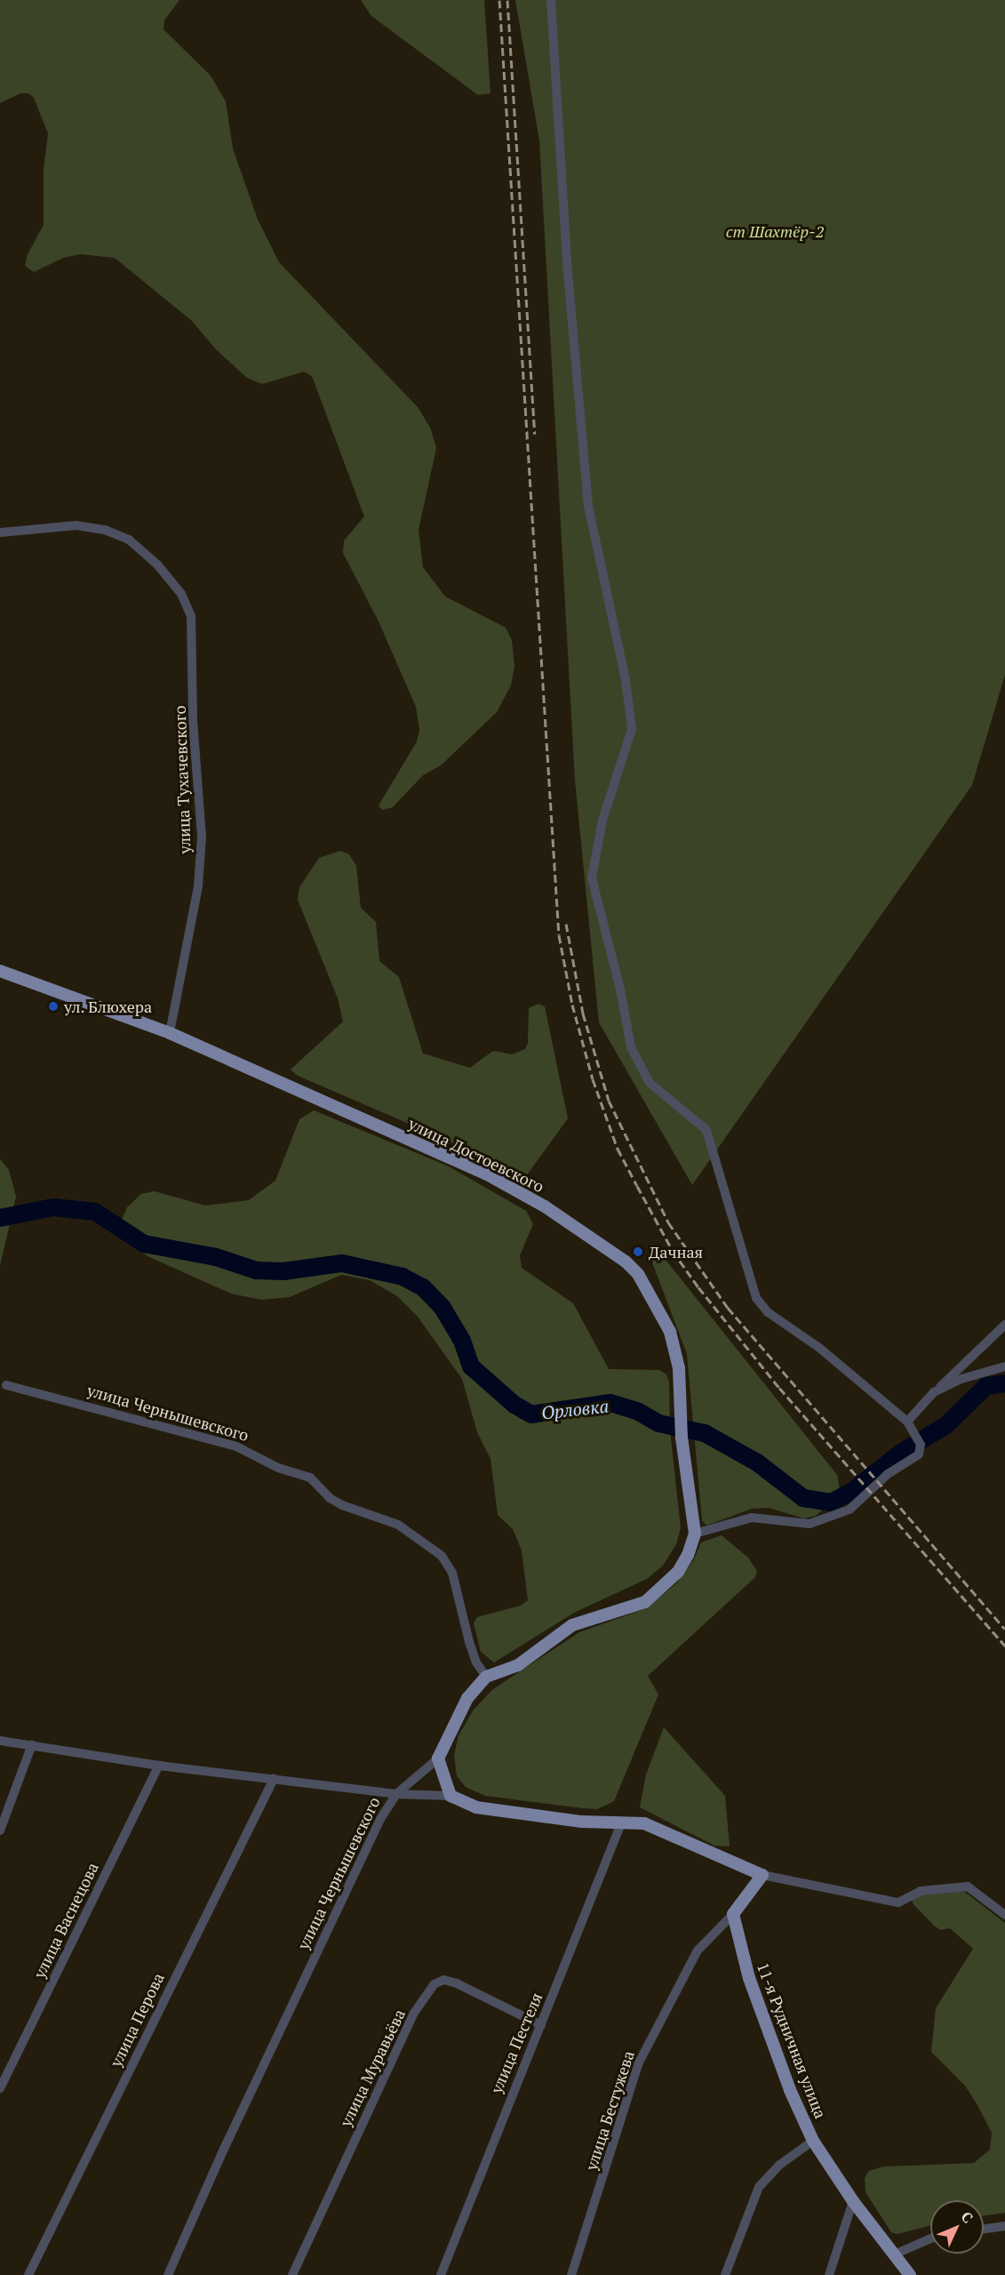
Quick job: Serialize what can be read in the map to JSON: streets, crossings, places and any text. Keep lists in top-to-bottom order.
{
  "streets": {
    "main road": ["улица Достоевского", "улица Чернышевского", "11-я Рудничная улица"],
    "street": [
      "улица Тухачевского",
      "улица Васнецова",
      "улица Перова",
      "улица Пестеля",
      "улица Муравьёва",
      "улица Бестужева"
    ]
  },
  "crossings": [
    ["улица Тухачевского", "улица Достоевского"],
    ["11-я Рудничная улица", "улица Бестужева"],
    ["улица Пестеля", "улица Муравьёва"]
  ],
  "water": ["Орловка"],
  "parks": ["ст Шахтёр-2"],
  "places": ["ул. Блюхера", "Дачная"],
  "north": "top right"
}
